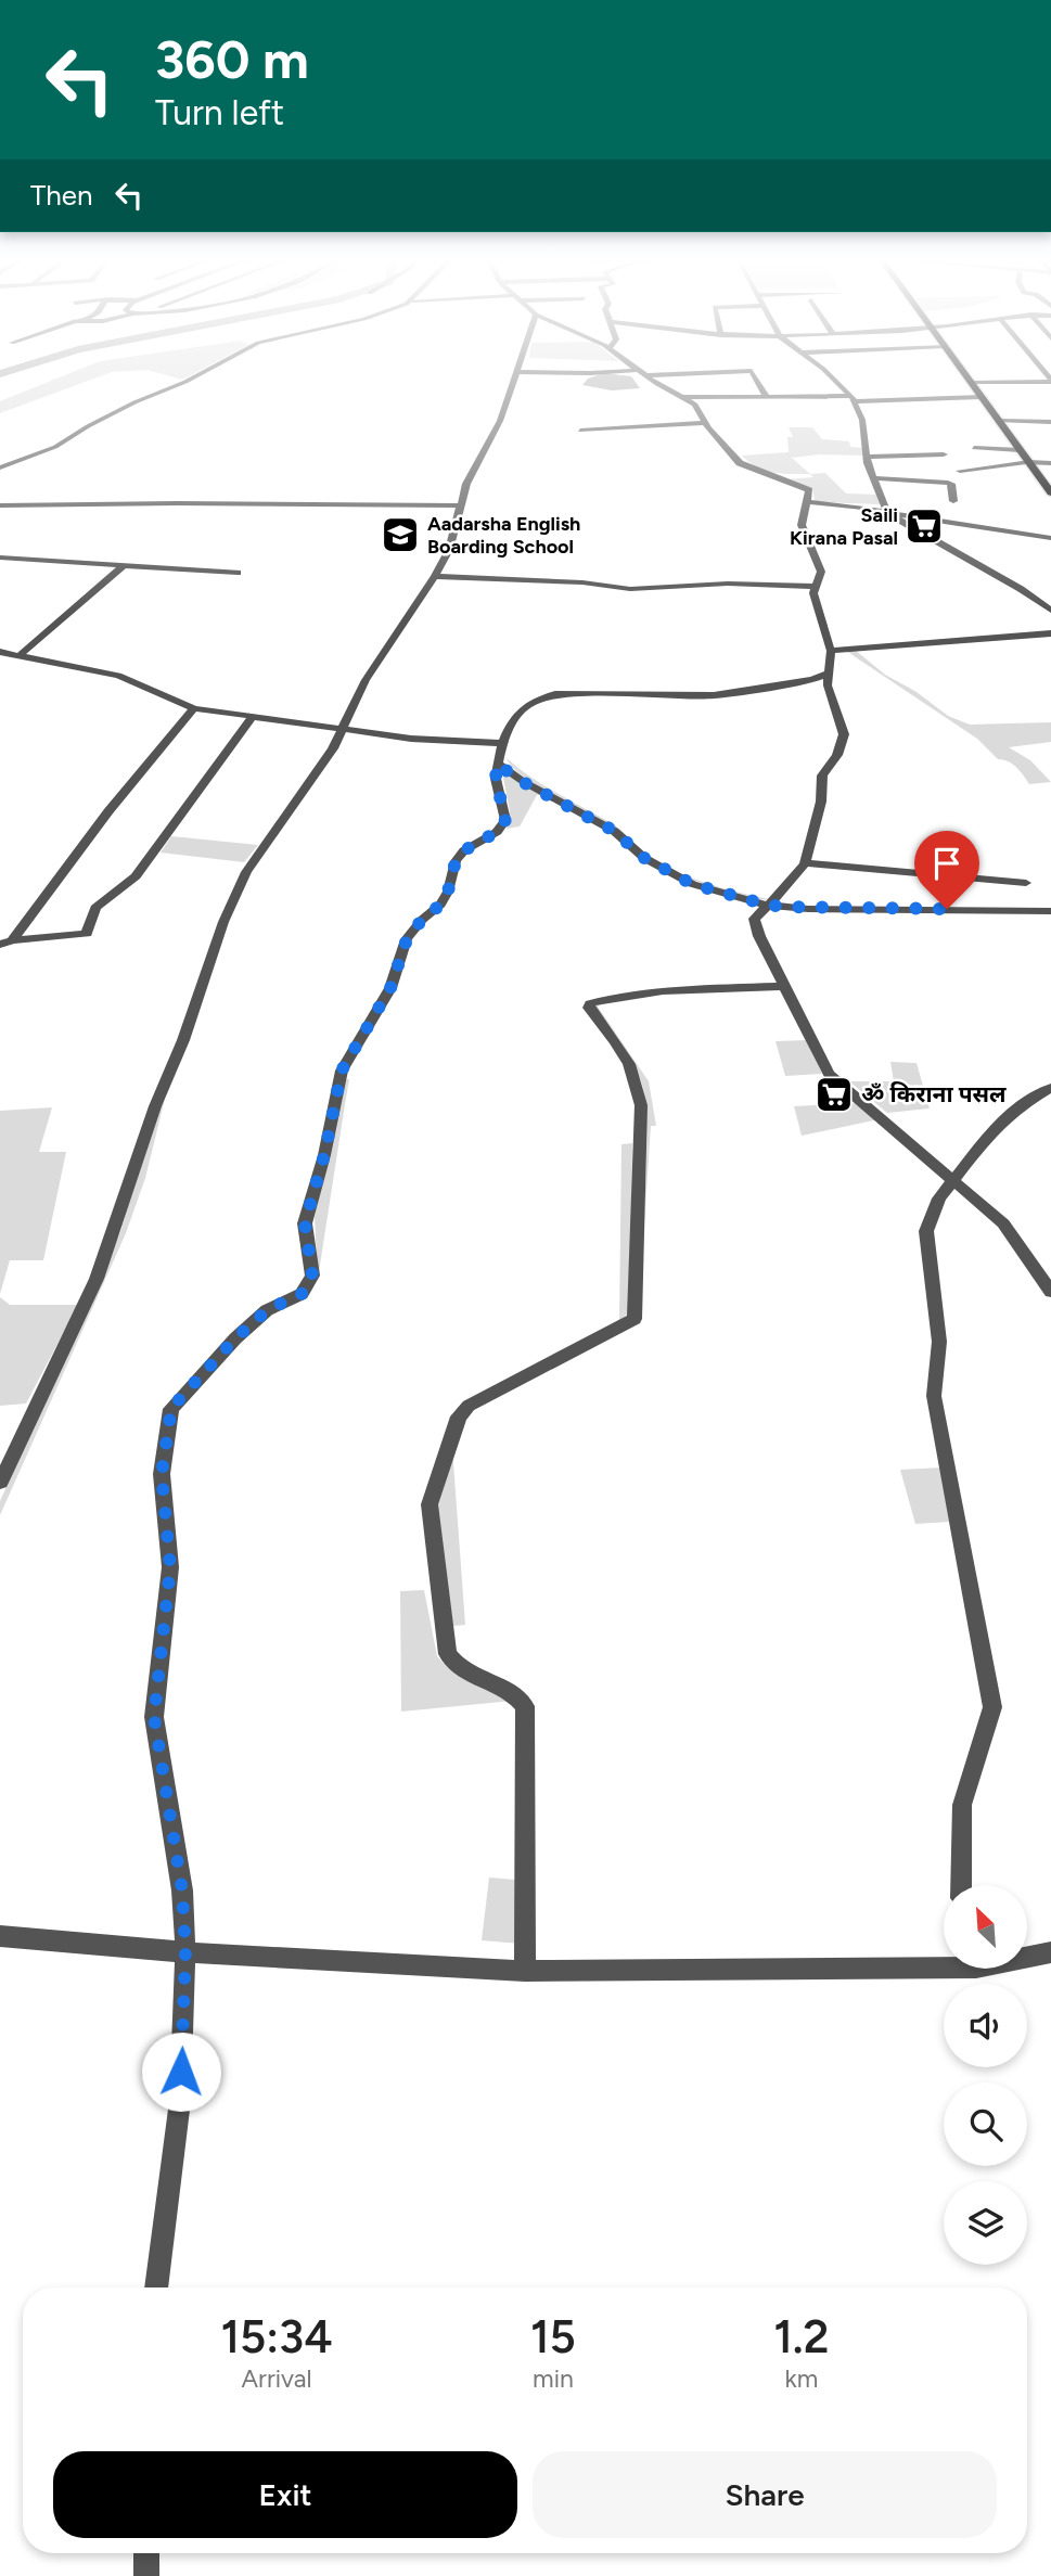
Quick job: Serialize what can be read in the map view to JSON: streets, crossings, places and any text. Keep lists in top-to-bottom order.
{
  "places": {
    "supermarket": ["Saili Kirana Pasal", "ॐ किराना पसल"],
    "school or university": ["Aadarsha English Boarding School"]
  },
  "north": "top left",
  "page": {
    "turn": ["360 m", "Turn left"],
    "then": "Then",
    "eta": [
      "15:34",
      "Arrival",
      "15",
      "min",
      "1.2",
      "km"
    ],
    "buttons": ["Exit", "Share"]
  }
}
